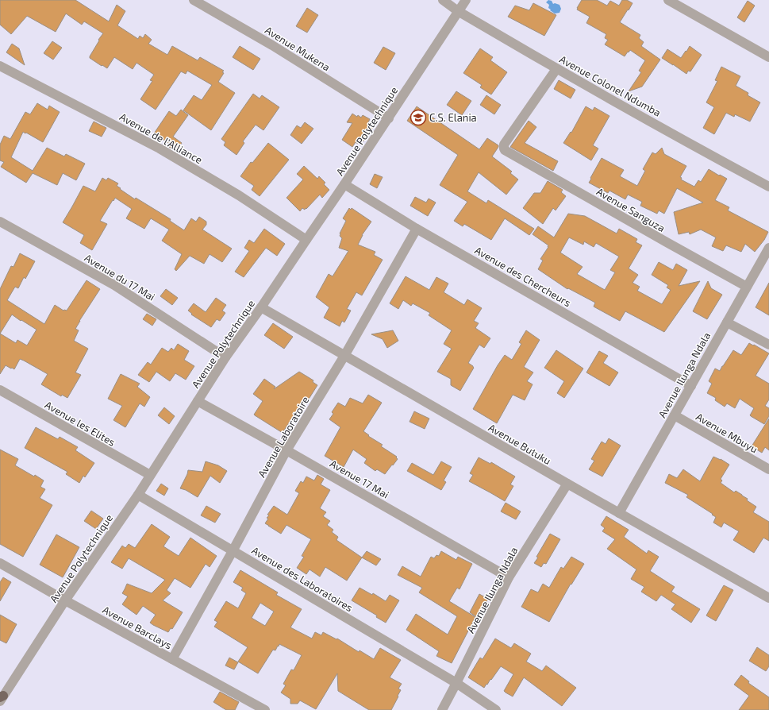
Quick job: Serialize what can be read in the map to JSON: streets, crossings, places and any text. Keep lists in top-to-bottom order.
{
  "streets": {
    "street": [
      "Avenue Mukena",
      "Avenue Colonel Ndumba",
      "Avenue Polytechnique",
      "Avenue de l'Alliance",
      "Avenue Sanguza",
      "Avenue des Chercheurs",
      "Avenue du 17 Mai",
      "Avenue Ilunga Ndala",
      "Avenue les Elites",
      "Avenue Mbuyu",
      "Avenue Laboratoire",
      "Avenue Butuku",
      "Avenue 17 Mai",
      "Avenue des Laboratoires",
      "Avenue Barclays"
    ]
  },
  "crossings": [
    ["Avenue Mukena", "Avenue Polytechnique"],
    ["Avenue Colonel Ndumba", "Avenue Polytechnique"],
    ["Avenue Colonel Ndumba", "Avenue Sanguza"],
    ["Avenue Polytechnique", "Avenue de l'Alliance"],
    ["Avenue Polytechnique", "Avenue des Chercheurs"],
    ["Avenue Polytechnique", "Avenue du 17 Mai"],
    ["Avenue Polytechnique", "Avenue les Elites"],
    ["Avenue Polytechnique", "Avenue Butuku"],
    ["Avenue Polytechnique", "Avenue 17 Mai"],
    ["Avenue Polytechnique", "Avenue des Laboratoires"],
    ["Avenue Polytechnique", "Avenue Barclays"],
    ["Avenue Sanguza", "Avenue Ilunga Ndala"],
    ["Avenue des Chercheurs", "Avenue Ilunga Ndala"],
    ["Avenue des Chercheurs", "Avenue Laboratoire"],
    ["Avenue Ilunga Ndala", "Avenue Mbuyu"],
    ["Avenue Ilunga Ndala", "Avenue Butuku"],
    ["Avenue Ilunga Ndala", "Avenue 17 Mai"],
    ["Avenue Ilunga Ndala", "Avenue des Laboratoires"],
    ["Avenue Laboratoire", "Avenue Butuku"],
    ["Avenue Laboratoire", "Avenue 17 Mai"],
    ["Avenue Laboratoire", "Avenue des Laboratoires"],
    ["Avenue Laboratoire", "Avenue Barclays"]
  ],
  "places": {
    "school or university": ["C.S. Elania"]
  }
}
